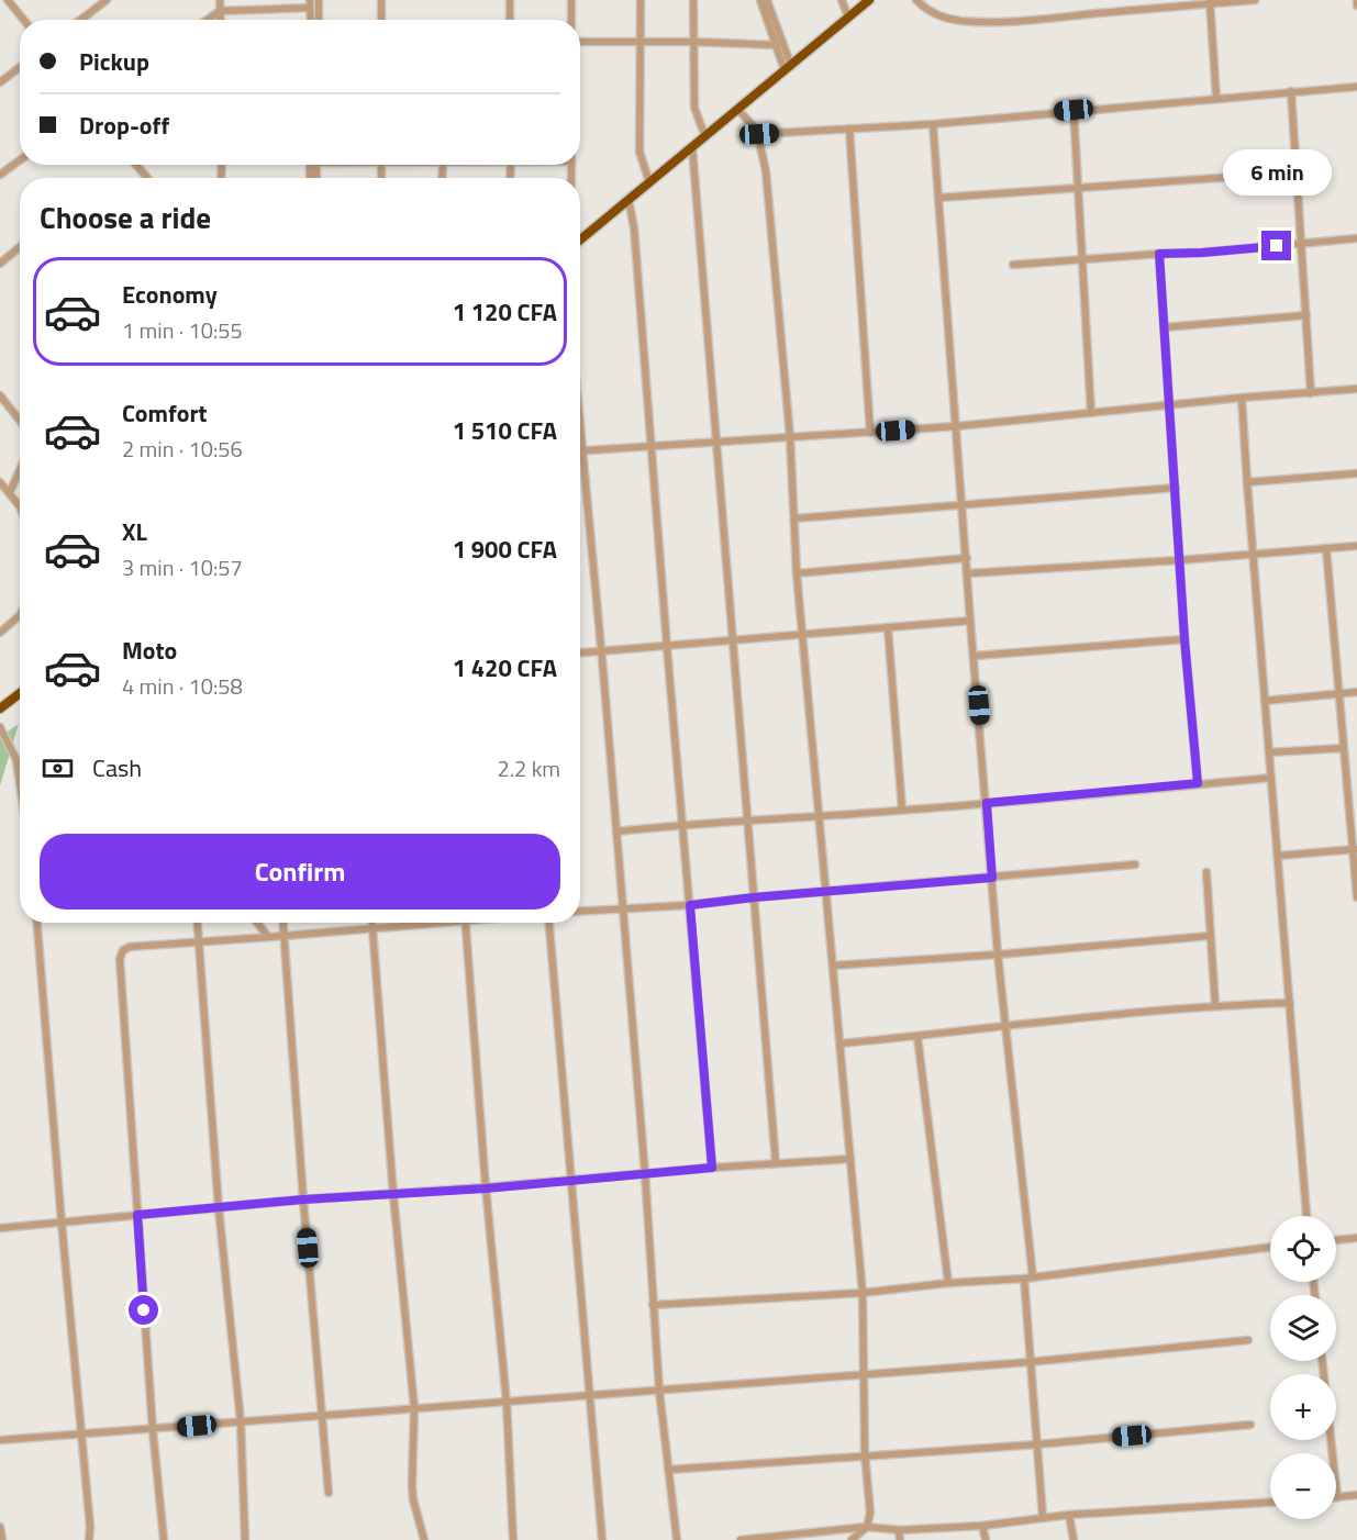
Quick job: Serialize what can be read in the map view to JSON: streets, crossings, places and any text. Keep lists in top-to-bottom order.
{
  "page": {
    "banner": ["Pickup", "Drop-off"],
    "bubble": "6 min",
    "heading": "Choose a ride",
    "list": [
      {
        "name": "Economy",
        "note": "1 min · 10:55",
        "value": "1 120 CFA"
      },
      {
        "name": "Comfort",
        "note": "2 min · 10:56",
        "value": "1 510 CFA"
      },
      {
        "name": "XL",
        "note": "3 min · 10:57",
        "value": "1 900 CFA"
      },
      {
        "name": "Moto",
        "note": "4 min · 10:58",
        "value": "1 420 CFA"
      }
    ],
    "pay": ["Cash", "2.2 km"],
    "buttons": "Confirm",
    "map_buttons": ["+", "−"]
  }
}
